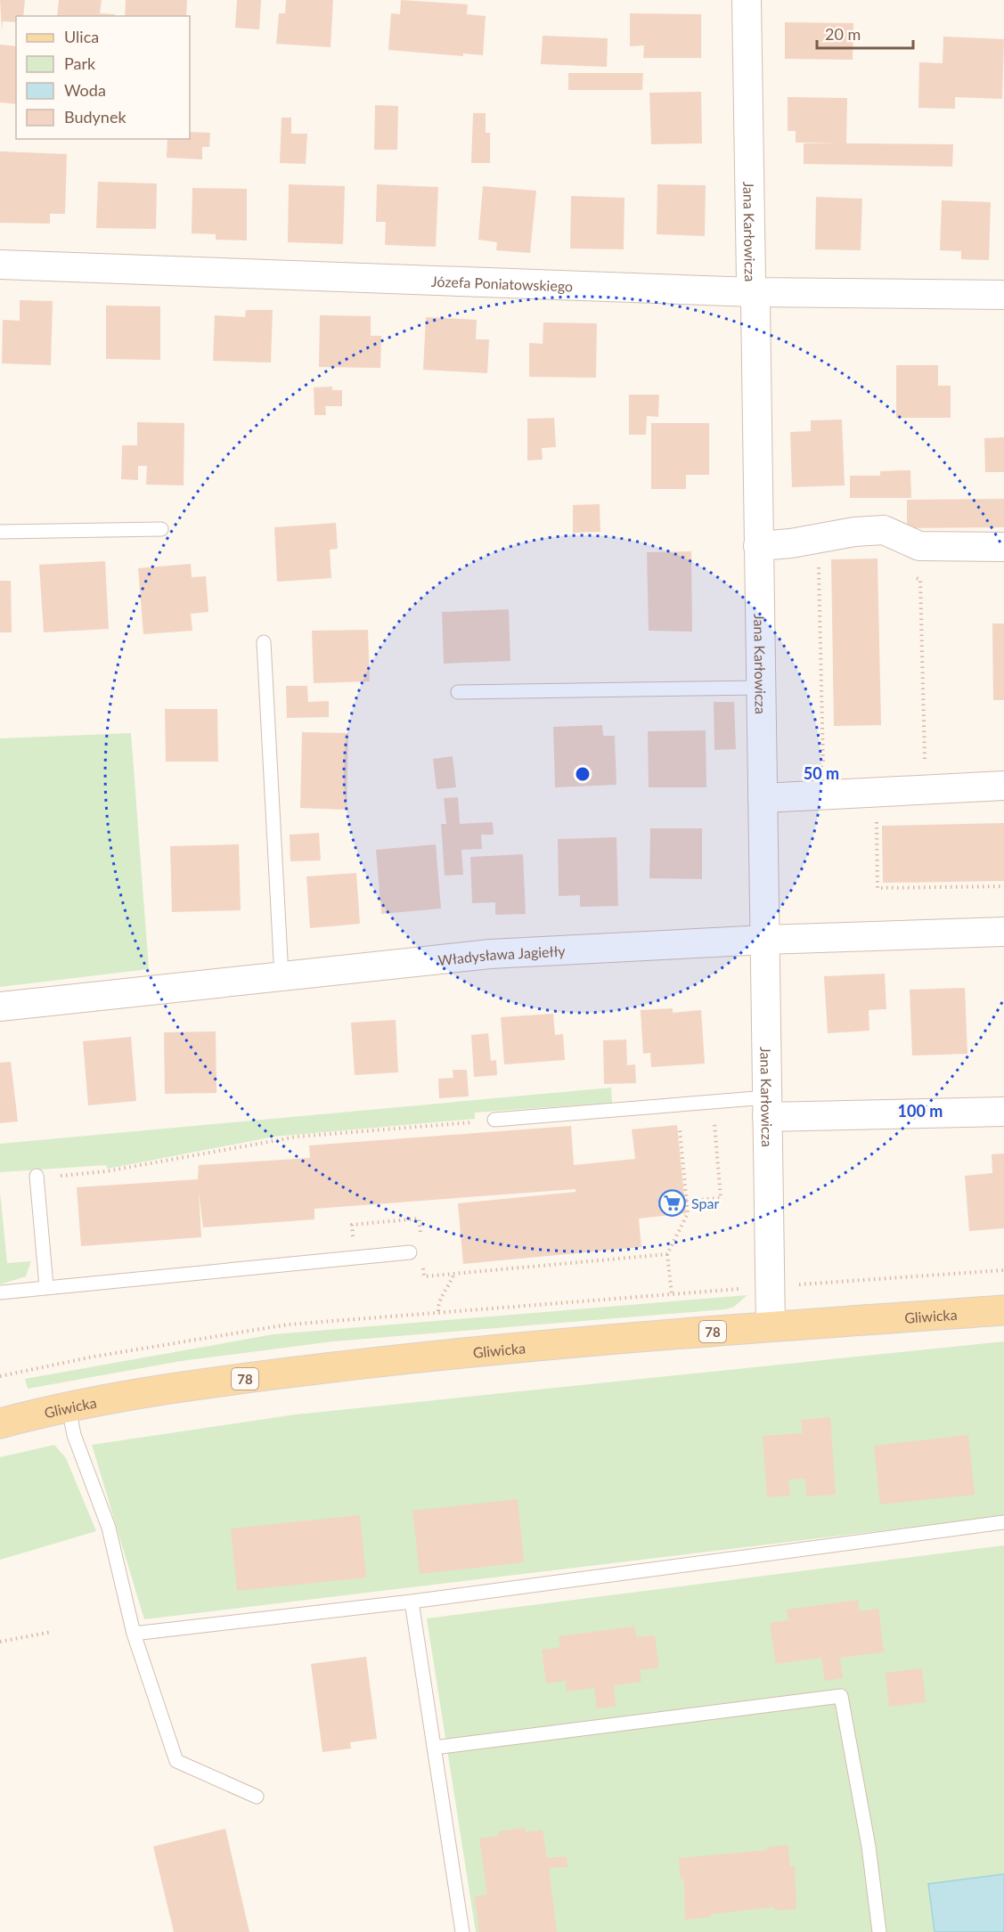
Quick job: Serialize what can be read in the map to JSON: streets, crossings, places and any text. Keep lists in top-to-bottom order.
{
  "streets": {
    "main road": ["Gliwicka", "78"],
    "street": ["Jana Karłowicza", "Józefa Poniatowskiego", "Władysława Jagiełły"]
  },
  "crossings": [
    ["Jana Karłowicza", "Józefa Poniatowskiego"],
    ["Jana Karłowicza", "Władysława Jagiełły"],
    ["Jana Karłowicza", "Gliwicka"]
  ],
  "places": {
    "supermarket": ["Spar"]
  },
  "legend": [
    "Ulica",
    "Park",
    "Woda",
    "Budynek"
  ],
  "scale_bar": "20 m",
  "rings": ["50 m", "100 m"]
}
